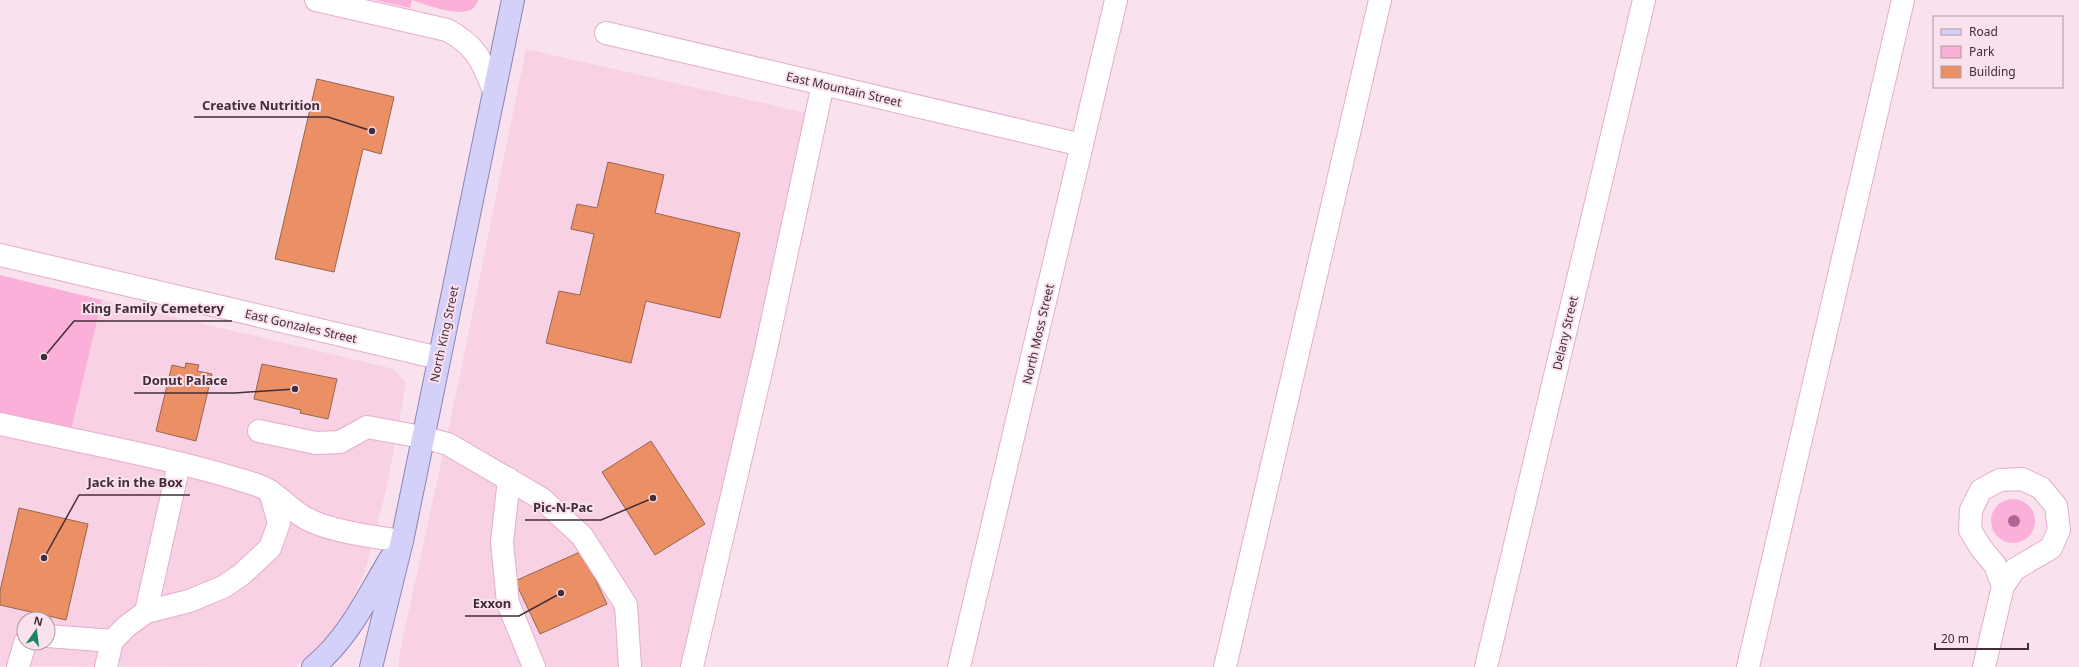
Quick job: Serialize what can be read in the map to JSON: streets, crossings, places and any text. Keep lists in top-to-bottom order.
{
  "streets": {
    "main road": ["North King Street"],
    "street": [
      "East Mountain Street",
      "East Gonzales Street",
      "Delany Street",
      "North Moss Street"
    ]
  },
  "crossings": [
    ["East Mountain Street", "North Moss Street"],
    ["East Gonzales Street", "North King Street"]
  ],
  "places": [
    "Creative Nutrition",
    "King Family Cemetery",
    "Donut Palace",
    "Pic-N-Pac",
    "Jack in the Box",
    "Exxon"
  ],
  "legend": ["Road", "Park", "Building"],
  "scale_bar": "20 m",
  "north": "top"
}
